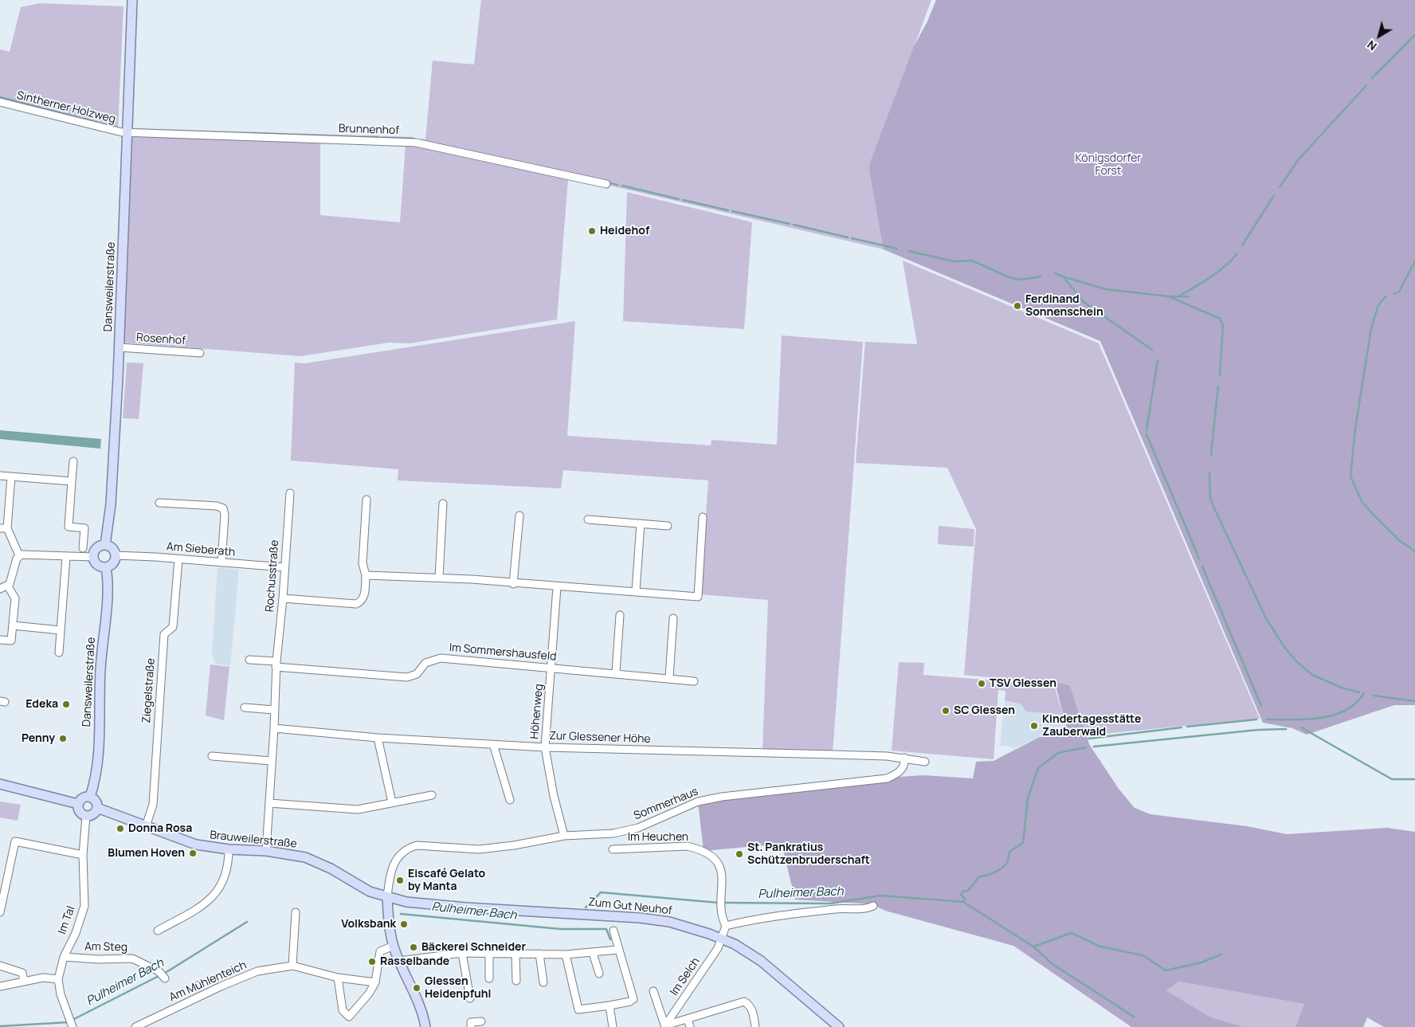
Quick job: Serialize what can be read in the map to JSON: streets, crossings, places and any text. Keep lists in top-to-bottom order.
{
  "streets": {
    "main road": ["Dansweilerstraße", "Brauweilerstraße", "Zum Gut Neuhof"],
    "street": [
      "Sintherner Holzweg",
      "Brunnenhof",
      "Rosenhof",
      "Am Sieberath",
      "Rochusstraße",
      "Im Sommershausfeld",
      "Ziegelstraße",
      "Höhenweg",
      "Zur Glessener Höhe",
      "Sommerhaus",
      "Im Heuchen",
      "Im Tal",
      "Am Steg",
      "Im Selch",
      "Am Mühlenteich"
    ]
  },
  "crossings": [
    ["Sintherner Holzweg", "Brunnenhof"],
    ["Sintherner Holzweg", "Dansweilerstraße"],
    ["Brunnenhof", "Dansweilerstraße"],
    ["Dansweilerstraße", "Rosenhof"],
    ["Dansweilerstraße", "Am Sieberath"],
    ["Dansweilerstraße", "Brauweilerstraße"],
    ["Dansweilerstraße", "Im Tal"],
    ["Am Sieberath", "Rochusstraße"],
    ["Am Sieberath", "Ziegelstraße"],
    ["Rochusstraße", "Im Sommershausfeld"],
    ["Rochusstraße", "Zur Glessener Höhe"],
    ["Rochusstraße", "Brauweilerstraße"],
    ["Im Sommershausfeld", "Höhenweg"],
    ["Ziegelstraße", "Brauweilerstraße"],
    ["Höhenweg", "Zur Glessener Höhe"],
    ["Höhenweg", "Sommerhaus"],
    ["Zur Glessener Höhe", "Sommerhaus"],
    ["Sommerhaus", "Brauweilerstraße"],
    ["Sommerhaus", "Zum Gut Neuhof"],
    ["Brauweilerstraße", "Zum Gut Neuhof"],
    ["Brauweilerstraße", "Im Tal"],
    ["Zum Gut Neuhof", "Im Selch"],
    ["Im Tal", "Am Steg"]
  ],
  "water": ["Pulheimer Bach"],
  "parks": ["Königsdorfer Forst"],
  "places": [
    "Heidehof",
    "Ferdinand Sonnenschein",
    "TSV Glessen",
    "Edeka",
    "SC Glessen",
    "Kindertagesstätte Zauberwald",
    "Penny",
    "Donna Rosa",
    "Blumen Hoven",
    "St. Pankratius Schützenbruderschaft",
    "Eiscafé Gelato by Manta",
    "Volksbank",
    "Bäckerei Schneider",
    "Rasselbande",
    "Glessen Heidenpfuhl"
  ],
  "north": "bottom left"
}
